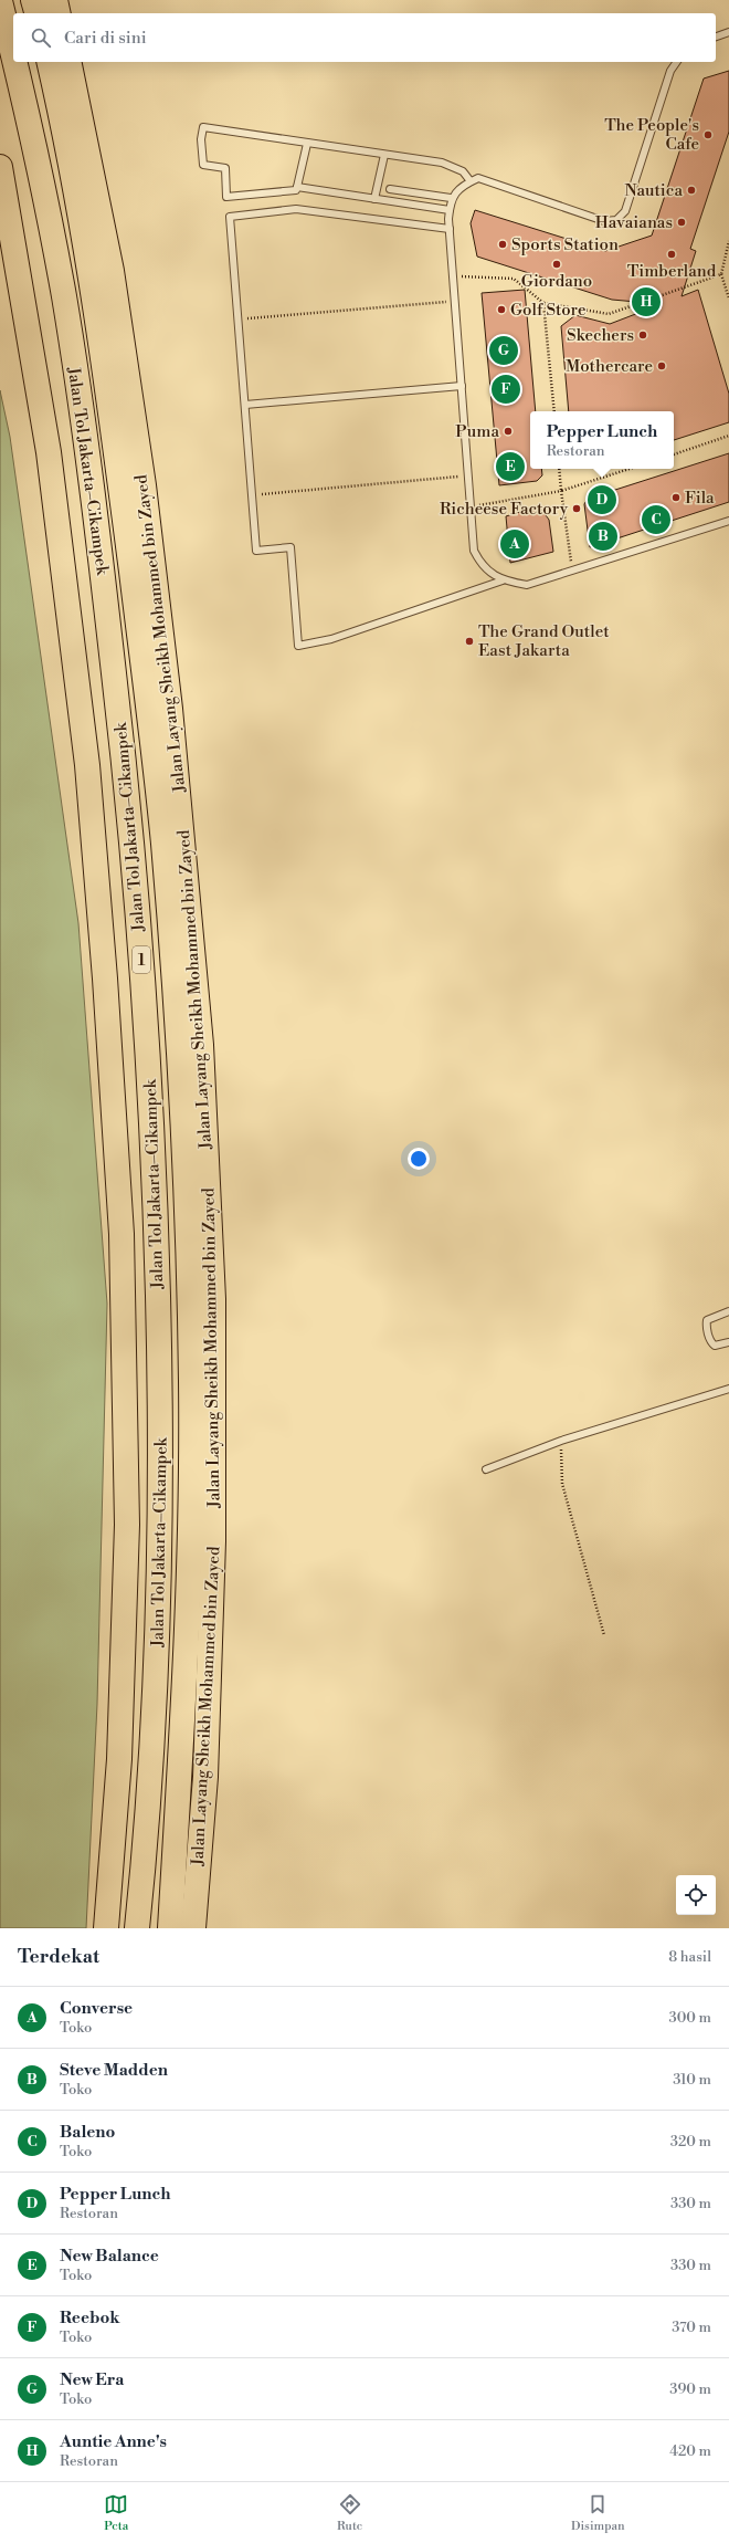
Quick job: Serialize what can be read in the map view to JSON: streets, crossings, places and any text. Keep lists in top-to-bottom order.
{
  "streets": {
    "highway": ["Jalan Tol Jakarta–Cikampek", "Jalan Layang Sheikh Mohammed bin Zayed", "1"]
  },
  "places": [
    "The People's Cafe",
    "Nautica",
    "Havaianas",
    "Sports Station",
    "Timberland",
    "Giordano",
    "Golf Store",
    "Skechers",
    "Mothercare",
    "Puma",
    "Fila",
    "Richeese Factory",
    "The Grand Outlet East Jakarta"
  ],
  "page": {
    "search": "Cari di sini",
    "pins": [
      "H",
      "G",
      "F",
      "E",
      "D",
      "C",
      "B",
      "A"
    ],
    "popup": ["Pepper Lunch", "Restoran"],
    "heading": ["Terdekat", "8 hasil"],
    "list": [
      {
        "mark": "A",
        "name": "Converse",
        "note": "Toko",
        "value": "300 m"
      },
      {
        "mark": "B",
        "name": "Steve Madden",
        "note": "Toko",
        "value": "310 m"
      },
      {
        "mark": "C",
        "name": "Baleno",
        "note": "Toko",
        "value": "320 m"
      },
      {
        "mark": "D",
        "name": "Pepper Lunch",
        "note": "Restoran",
        "value": "330 m"
      },
      {
        "mark": "E",
        "name": "New Balance",
        "note": "Toko",
        "value": "330 m"
      },
      {
        "mark": "F",
        "name": "Reebok",
        "note": "Toko",
        "value": "370 m"
      },
      {
        "mark": "G",
        "name": "New Era",
        "note": "Toko",
        "value": "390 m"
      },
      {
        "mark": "H",
        "name": "Auntie Anne's",
        "note": "Restoran",
        "value": "420 m"
      }
    ],
    "nav": ["Peta", "Rute", "Disimpan"]
  }
}
